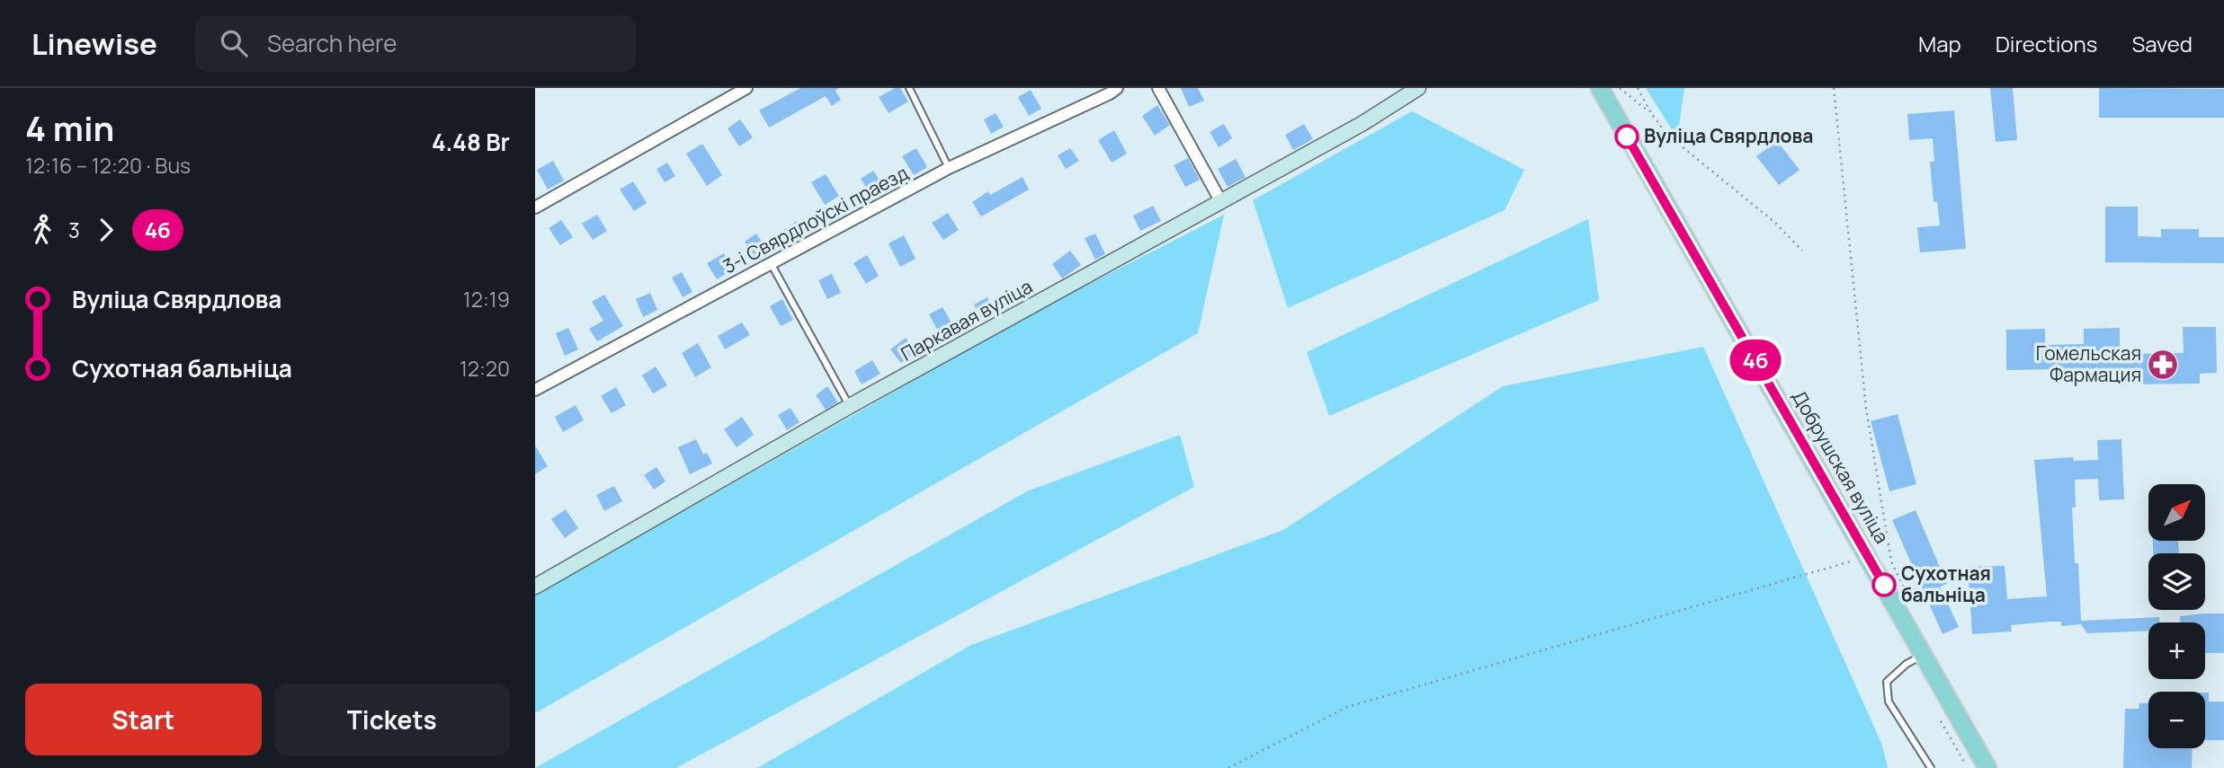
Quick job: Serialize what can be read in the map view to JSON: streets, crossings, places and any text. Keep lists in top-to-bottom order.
{
  "streets": {
    "main road": ["Добрушская вуліца"],
    "street": ["3-і Свярдлоўскі праезд", "Паркавая вуліца"]
  },
  "places": {
    "other": ["Вуліца Свярдлова", "Сухотная бальніца"],
    "pharmacy": ["Гомельская Фармация"]
  },
  "lines": ["bus line 4б"],
  "north": "top right",
  "page": {
    "header": "Linewise",
    "search": "Search here",
    "nav": ["Map", "Directions", "Saved"],
    "heading": ["4 min", "12:16 – 12:20 · Bus", "4.48 Br"],
    "on_map": "4б",
    "legs": ["3", "4б"],
    "list": [
      {
        "name": "Вуліца Свярдлова",
        "value": "12:19"
      },
      {
        "name": "Сухотная бальніца",
        "value": "12:20"
      }
    ],
    "map_buttons": ["+", "−"],
    "buttons": ["Start", "Tickets"]
  }
}
